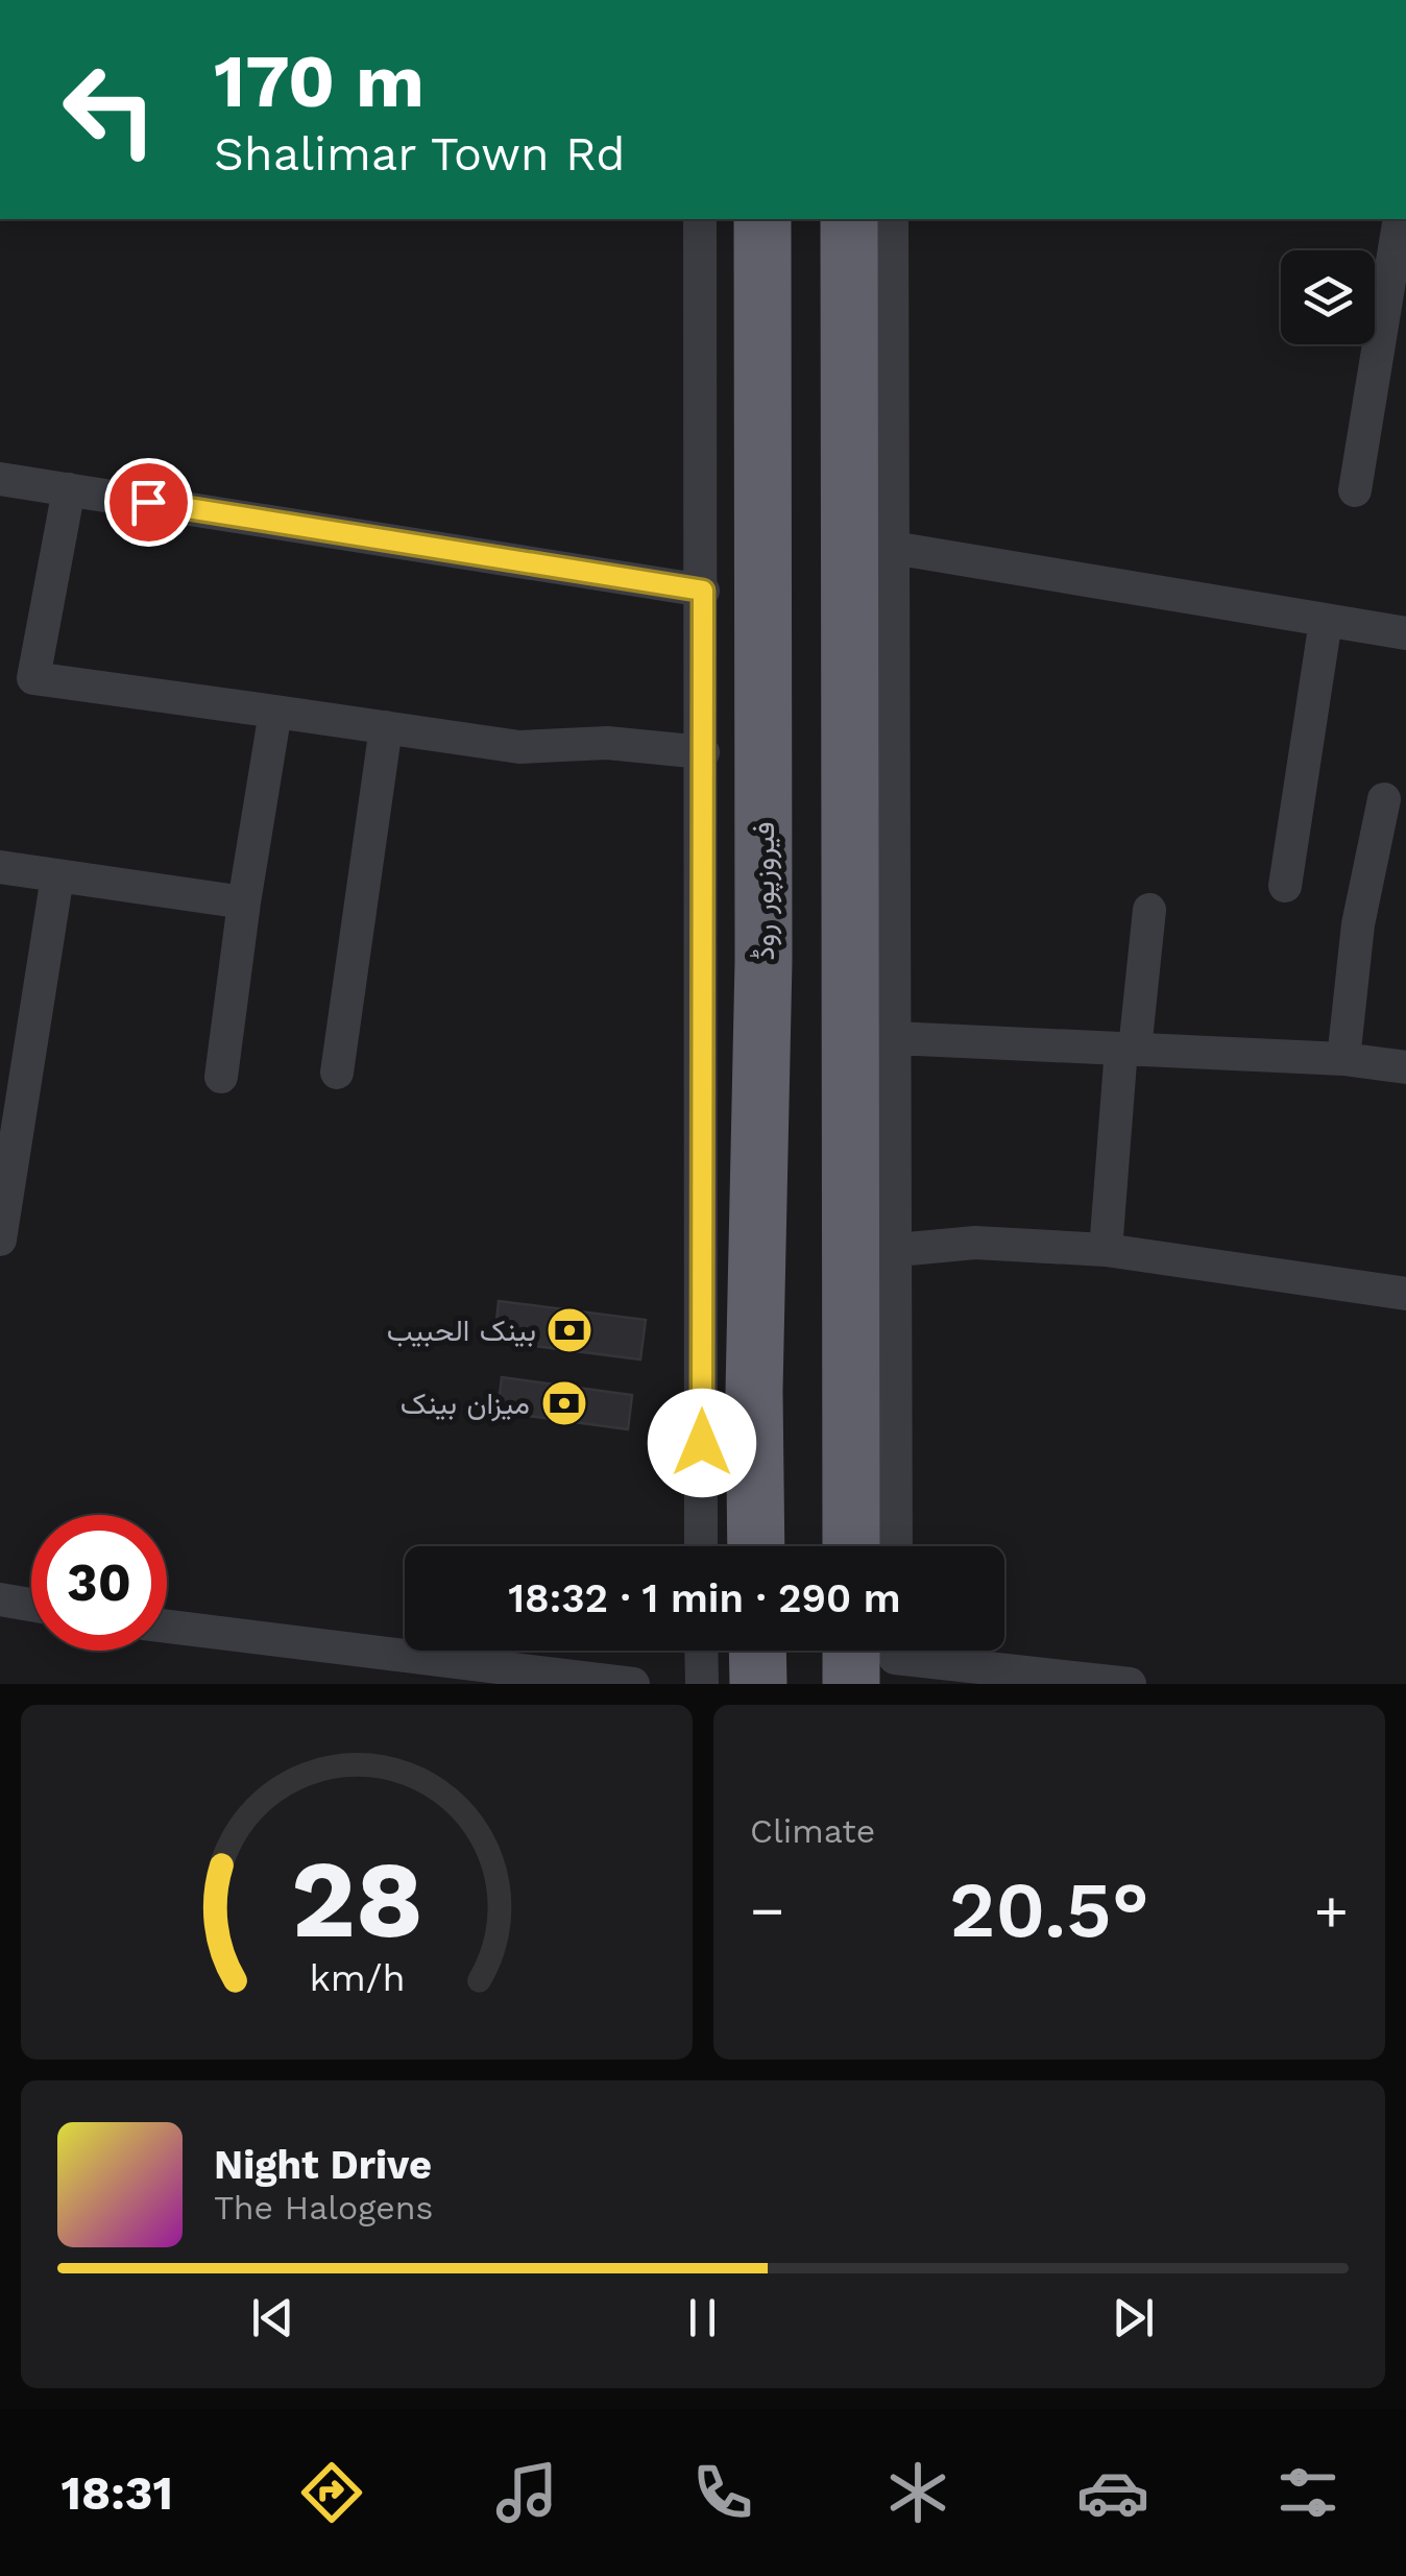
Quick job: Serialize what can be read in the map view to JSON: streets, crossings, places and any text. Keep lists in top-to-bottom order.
{
  "streets": {
    "highway": ["فیروزپور روڈ"]
  },
  "places": {
    "bank": ["بينک الحبيب", "میزان بینک"]
  },
  "page": {
    "turn": ["170 m", "Shalimar Town Rd"],
    "limit": "30",
    "trip": "18:32 · 1 min · 290 m",
    "tile": "Climate",
    "heat": ["−", "20.5°", "+"],
    "song": ["Night Drive", "The Halogens"],
    "tabs": "18:31",
    "gauge": ["28", "km/h"]
  }
}
